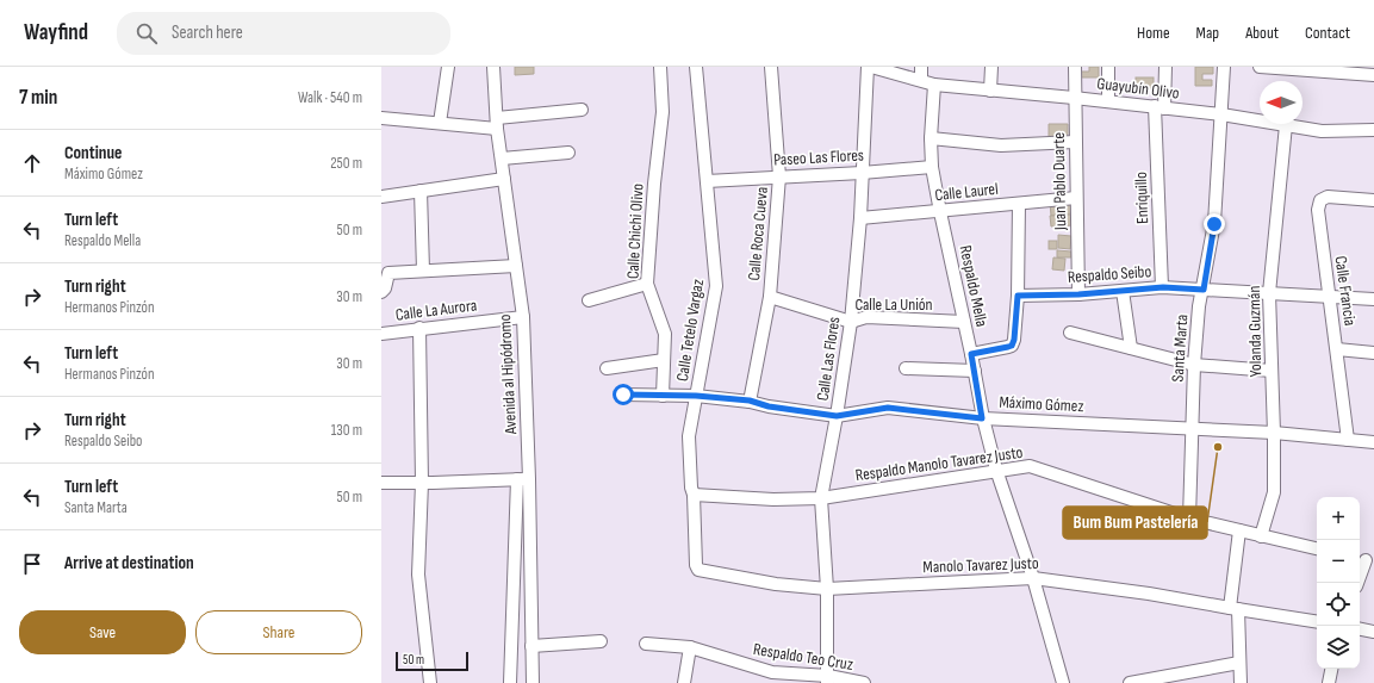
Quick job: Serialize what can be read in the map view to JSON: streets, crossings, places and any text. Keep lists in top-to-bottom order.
{
  "streets": {
    "street": [
      "Guayubín Olivo",
      "Paseo Las Flores",
      "Juan Pablo Duarte",
      "Calle Laurel",
      "Enriquillo",
      "Calle Chichi Olivo",
      "Calle Roca Cueva",
      "Respaldo Seibo",
      "Respaldo Mella",
      "Calle Francia",
      "Calle La Unión",
      "Calle La Aurora",
      "Calle Tetelo Vargaz",
      "Yolanda Guzmán",
      "Santa Marta",
      "Calle Las Flores",
      "Avenida al Hipódromo",
      "Máximo Gómez",
      "Respaldo Manolo Tavarez Justo",
      "Manolo Tavarez Justo",
      "Respaldo Teo Cruz"
    ]
  },
  "crossings": [
    ["Guayubín Olivo", "Juan Pablo Duarte"],
    ["Guayubín Olivo", "Enriquillo"],
    ["Guayubín Olivo", "Respaldo Mella"],
    ["Guayubín Olivo", "Yolanda Guzmán"],
    ["Guayubín Olivo", "Santa Marta"],
    ["Paseo Las Flores", "Calle Roca Cueva"],
    ["Paseo Las Flores", "Respaldo Mella"],
    ["Paseo Las Flores", "Calle Tetelo Vargaz"],
    ["Paseo Las Flores", "Calle Las Flores"],
    ["Juan Pablo Duarte", "Calle Laurel"],
    ["Juan Pablo Duarte", "Respaldo Seibo"],
    ["Calle Laurel", "Respaldo Mella"],
    ["Calle Laurel", "Calle Las Flores"],
    ["Enriquillo", "Respaldo Seibo"],
    ["Calle Chichi Olivo", "Máximo Gómez"],
    ["Calle Roca Cueva", "Calle La Unión"],
    ["Calle Roca Cueva", "Máximo Gómez"],
    ["Respaldo Seibo", "Calle Francia"],
    ["Respaldo Seibo", "Yolanda Guzmán"],
    ["Respaldo Seibo", "Santa Marta"],
    ["Respaldo Mella", "Calle La Unión"],
    ["Respaldo Mella", "Máximo Gómez"],
    ["Respaldo Mella", "Respaldo Manolo Tavarez Justo"],
    ["Respaldo Mella", "Manolo Tavarez Justo"],
    ["Calle Francia", "Máximo Gómez"],
    ["Calle La Unión", "Calle Las Flores"],
    ["Calle La Aurora", "Avenida al Hipódromo"],
    ["Calle Tetelo Vargaz", "Máximo Gómez"],
    ["Calle Tetelo Vargaz", "Respaldo Manolo Tavarez Justo"],
    ["Calle Tetelo Vargaz", "Manolo Tavarez Justo"],
    ["Yolanda Guzmán", "Máximo Gómez"],
    ["Yolanda Guzmán", "Respaldo Manolo Tavarez Justo"],
    ["Santa Marta", "Máximo Gómez"],
    ["Santa Marta", "Respaldo Manolo Tavarez Justo"],
    ["Calle Las Flores", "Máximo Gómez"],
    ["Calle Las Flores", "Respaldo Manolo Tavarez Justo"],
    ["Calle Las Flores", "Manolo Tavarez Justo"],
    ["Calle Las Flores", "Respaldo Teo Cruz"]
  ],
  "places": ["Bum Bum Pastelería"],
  "scale_bar": "50 m",
  "north": "left",
  "page": {
    "header": "Wayfind",
    "search": "Search here",
    "nav": [
      "Home",
      "Map",
      "About",
      "Contact"
    ],
    "heading": ["7 min", "Walk · 540 m"],
    "list": [
      ["Continue", "Máximo Gómez", "250 m"],
      ["Turn left", "Respaldo Mella", "50 m"],
      ["Turn right", "Hermanos Pinzón", "30 m"],
      ["Turn left", "Hermanos Pinzón", "30 m"],
      ["Turn right", "Respaldo Seibo", "130 m"],
      ["Turn left", "Santa Marta", "50 m"],
      "Arrive at destination"
    ],
    "map_buttons": ["+", "−"],
    "buttons": ["Save", "Share"],
    "scale": "50 m"
  }
}
